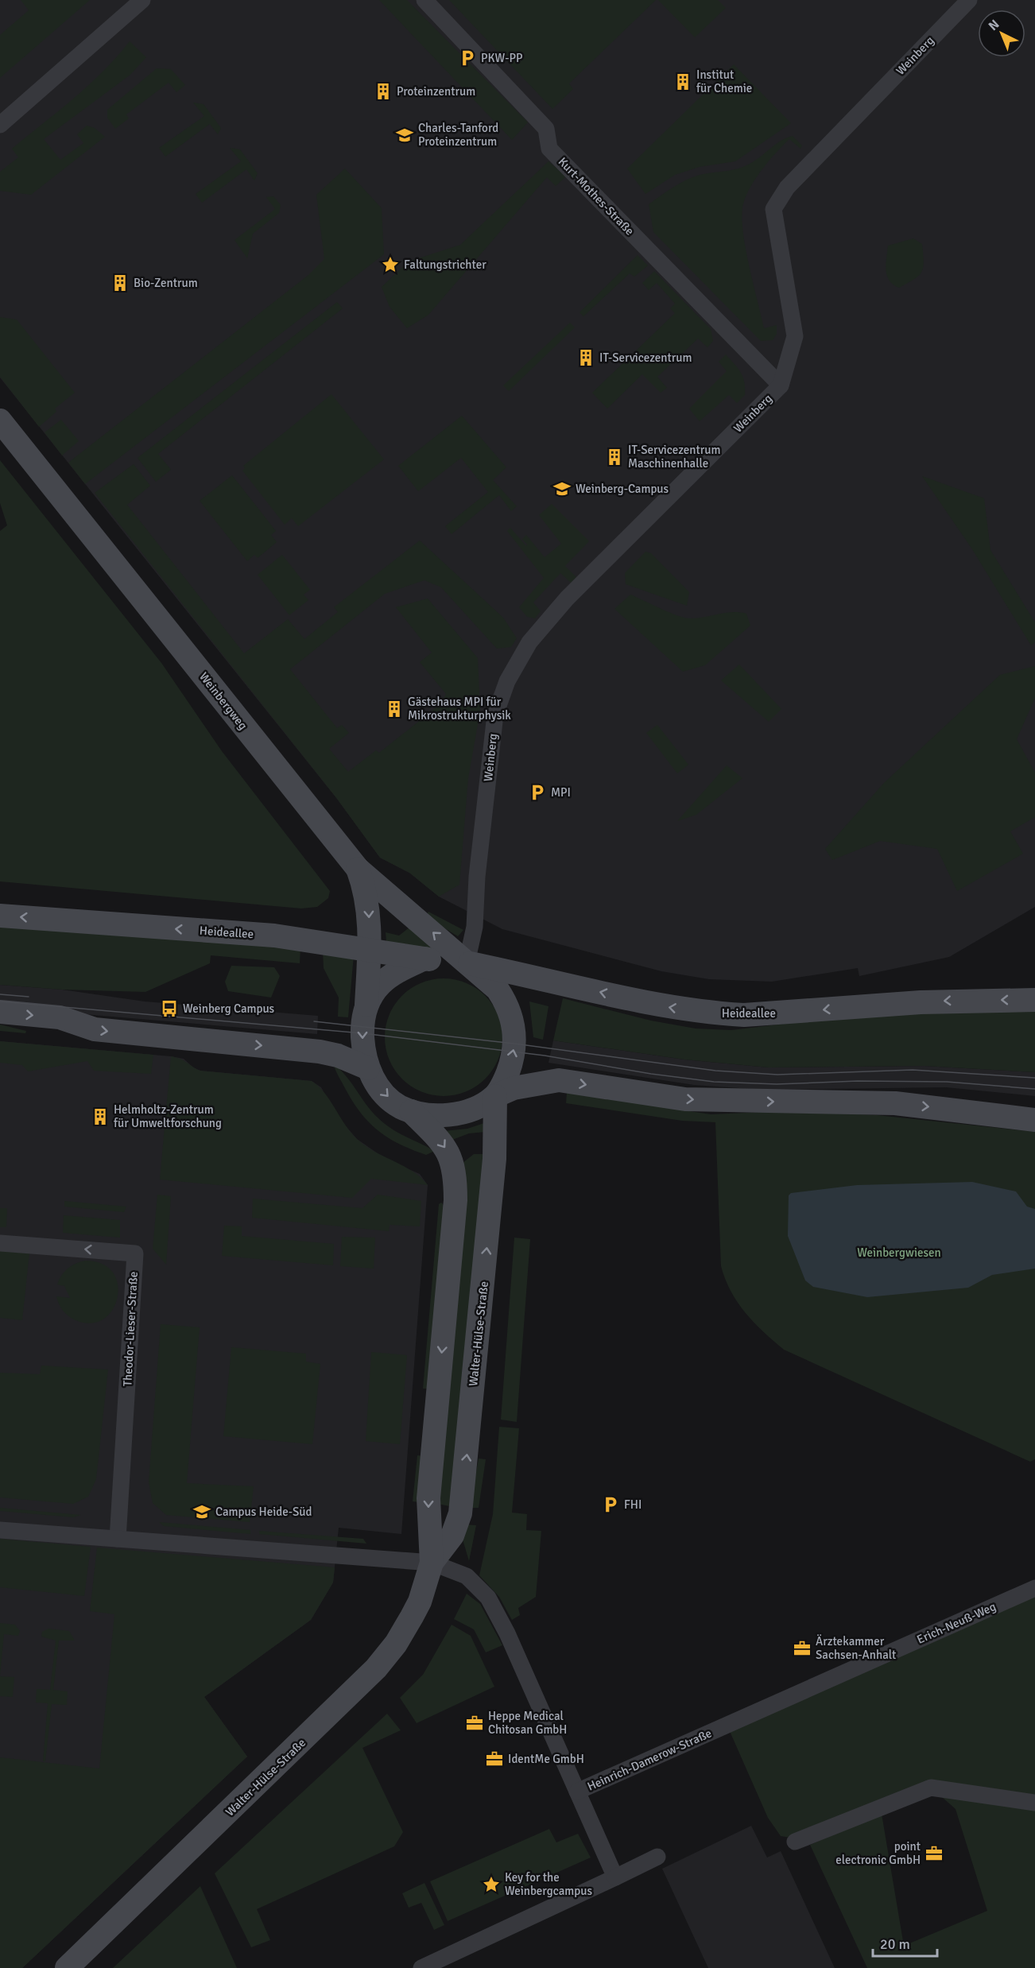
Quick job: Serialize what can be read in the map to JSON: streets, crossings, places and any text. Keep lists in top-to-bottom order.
{
  "streets": {
    "main road": ["Weinbergweg", "Heideallee", "Walter-Hülse-Straße"],
    "street": [
      "Weinberg",
      "Kurt-Mothes-Straße",
      "Theodor-Lieser-Straße",
      "Erich-Neuß-Weg",
      "Heinrich-Damerow-Straße"
    ]
  },
  "crossings": [
    ["Weinberg", "Kurt-Mothes-Straße"],
    ["Weinberg", "Weinbergweg"],
    ["Weinberg", "Heideallee"],
    ["Weinberg", "Walter-Hülse-Straße"],
    ["Weinbergweg", "Heideallee"],
    ["Weinbergweg", "Walter-Hülse-Straße"],
    ["Heideallee", "Walter-Hülse-Straße"],
    ["Walter-Hülse-Straße", "Heinrich-Damerow-Straße"],
    ["Erich-Neuß-Weg", "Heinrich-Damerow-Straße"]
  ],
  "parks": ["Weinbergwiesen"],
  "places": {
    "parking": ["PKW-PP", "MPI", "FHI"],
    "building": [
      "Institut für Chemie",
      "Proteinzentrum",
      "Bio-Zentrum",
      "IT-Servicezentrum",
      "IT-Servicezentrum Maschinenhalle",
      "Gästehaus MPI für Mikrostrukturphysik",
      "Helmholtz-Zentrum für Umweltforschung"
    ],
    "school or university": ["Charles-Tanford Proteinzentrum", "Weinberg-Campus", "Campus Heide-Süd"],
    "place": ["Faltungstrichter", "Key for the Weinbergcampus"],
    "bus stop": ["Weinberg Campus"],
    "office": [
      "Ärztekammer Sachsen-Anhalt",
      "Heppe Medical Chitosan GmbH",
      "IdentMe GmbH",
      "point electronic GmbH"
    ]
  },
  "scale_bar": "20 m",
  "north": "top left"
}
